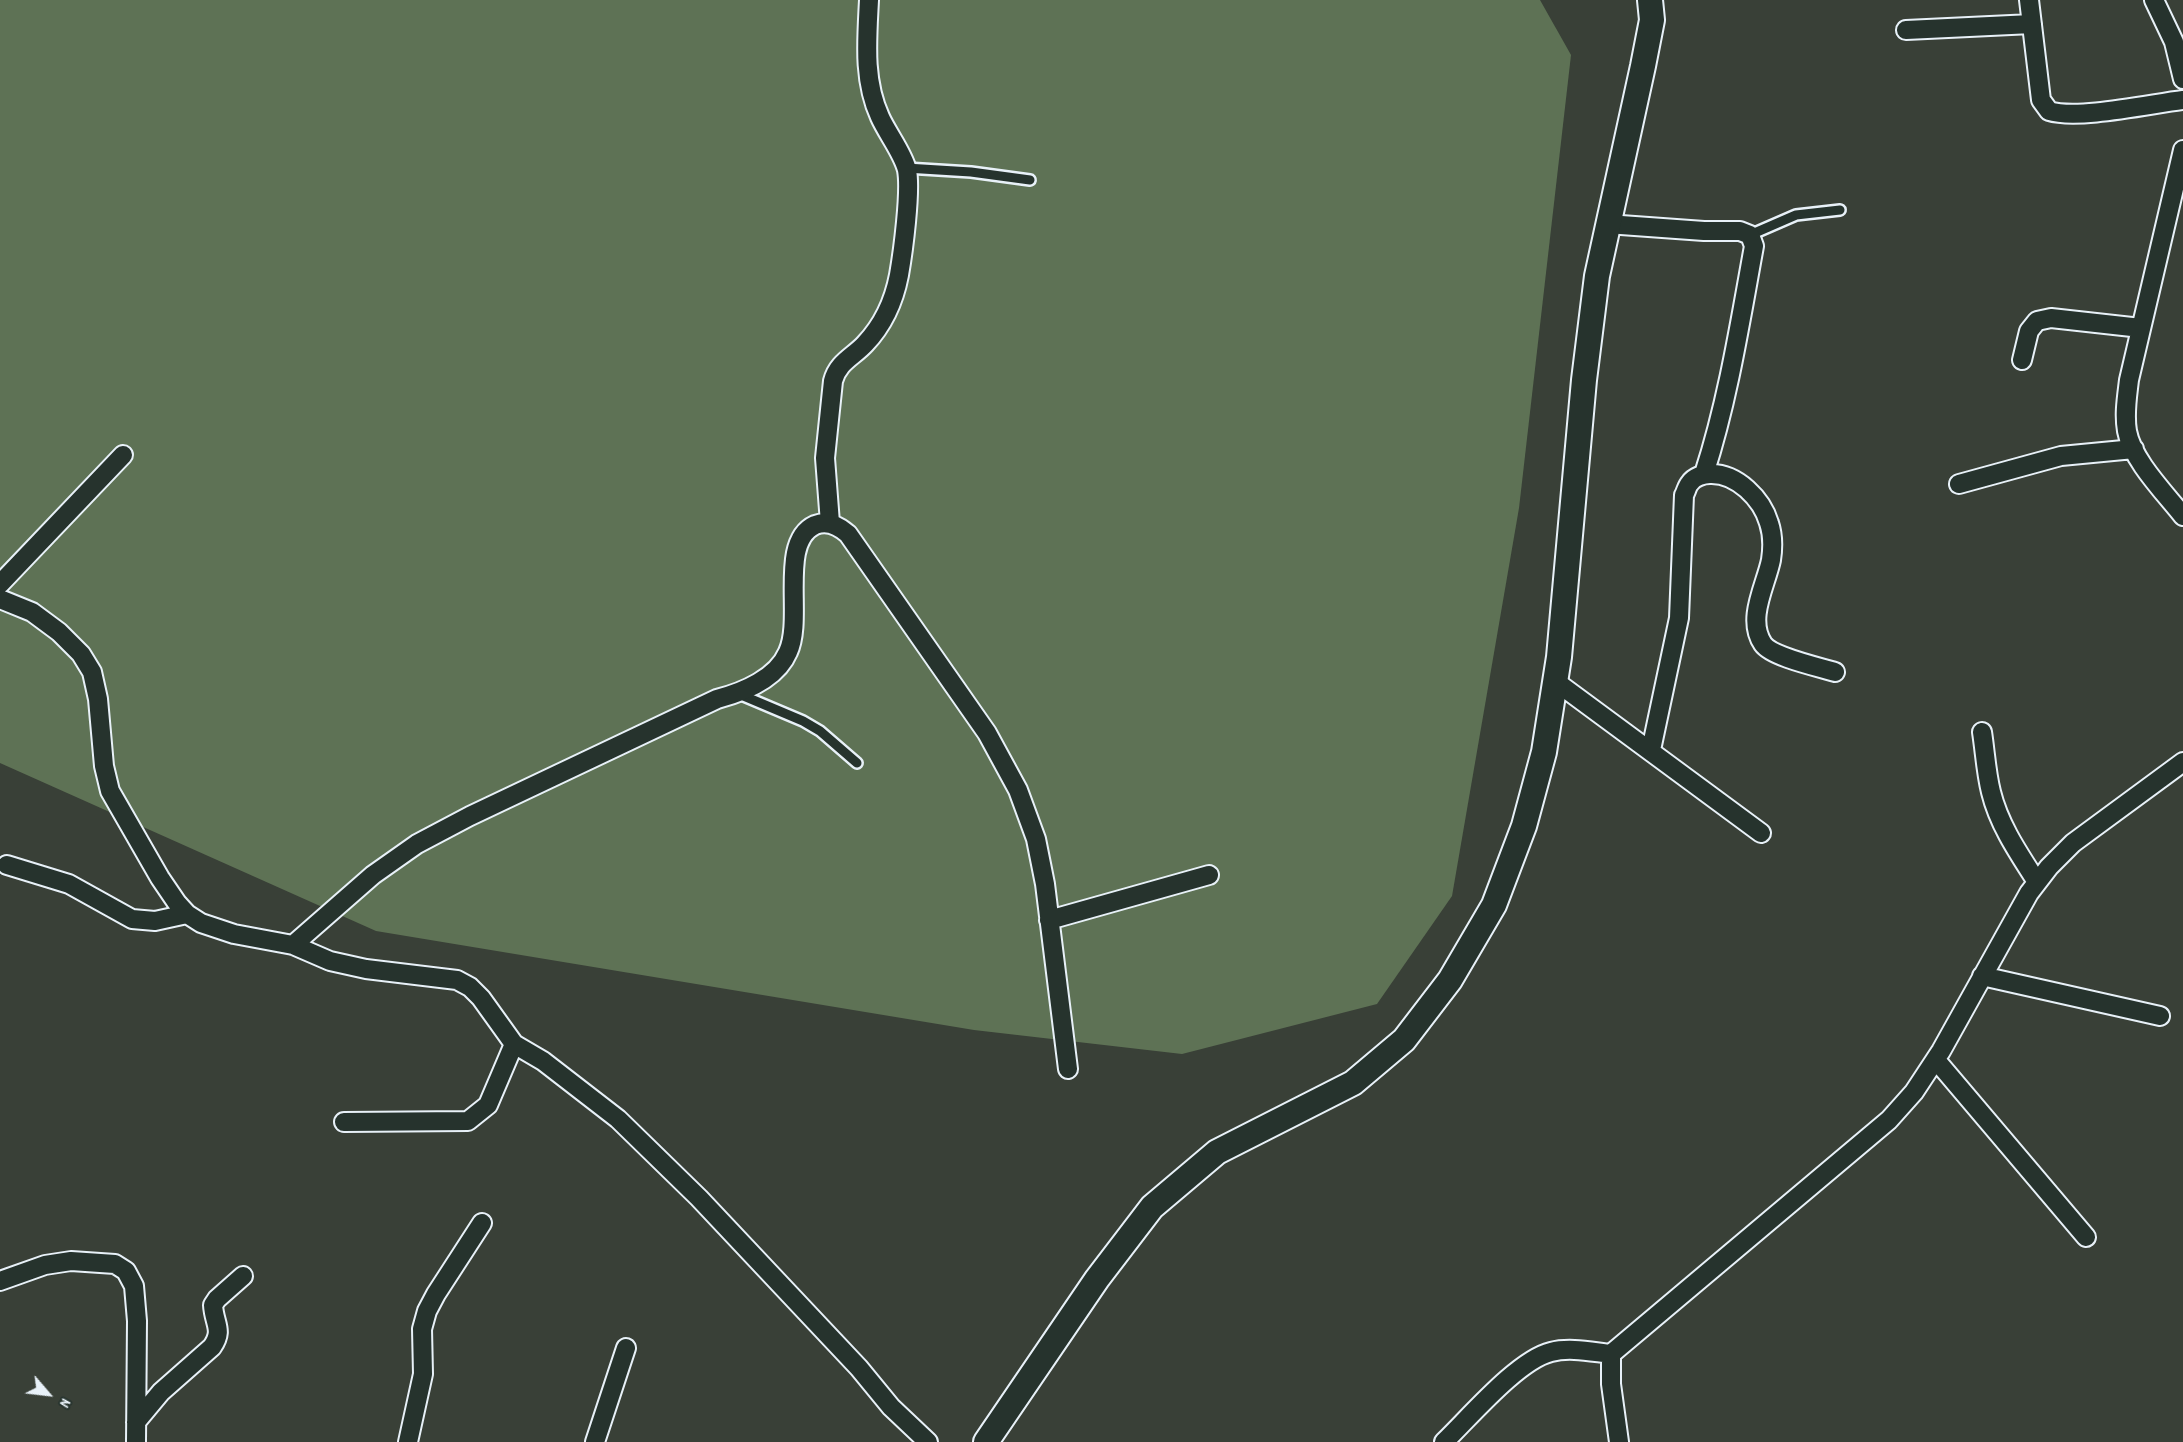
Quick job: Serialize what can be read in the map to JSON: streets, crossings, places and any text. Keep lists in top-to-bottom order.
{
  "north": "bottom right"
}
